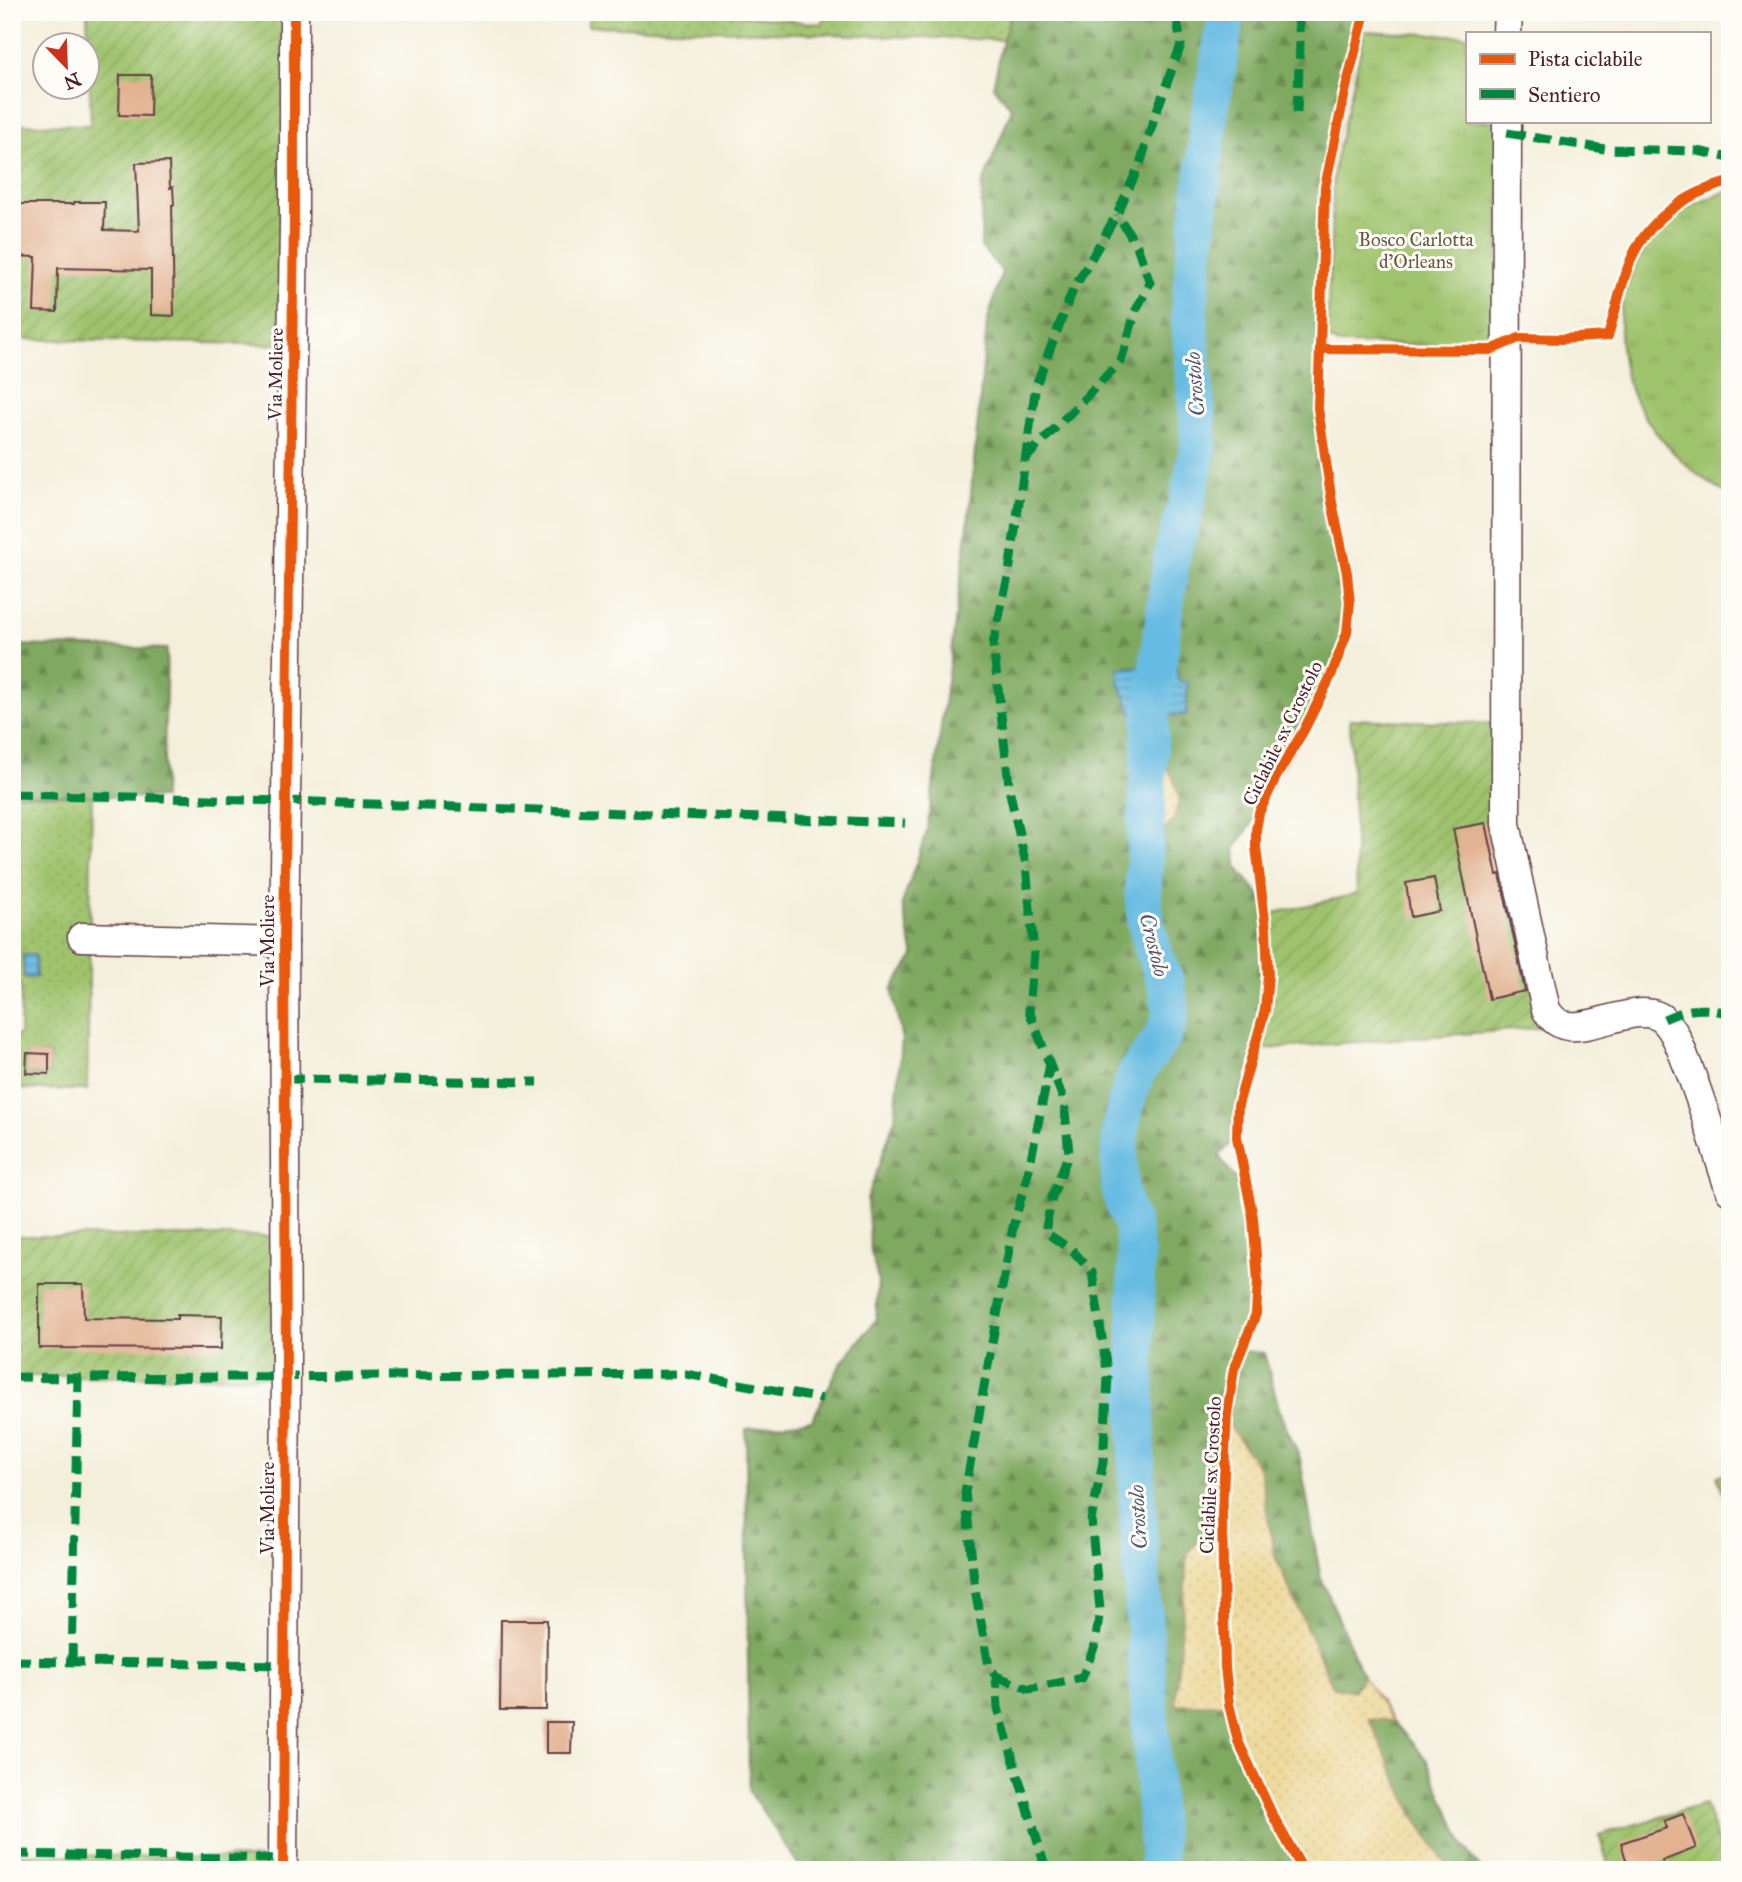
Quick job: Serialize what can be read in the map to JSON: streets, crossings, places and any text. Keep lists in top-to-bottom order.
{
  "streets": {
    "street": ["Via Moliere"],
    "cycle path": ["Ciclabile sx Crostolo"]
  },
  "water": ["Crostolo"],
  "parks": ["Bosco Carlotta d'Orleans"],
  "legend": ["Pista ciclabile", "Sentiero"],
  "north": "bottom right"
}
